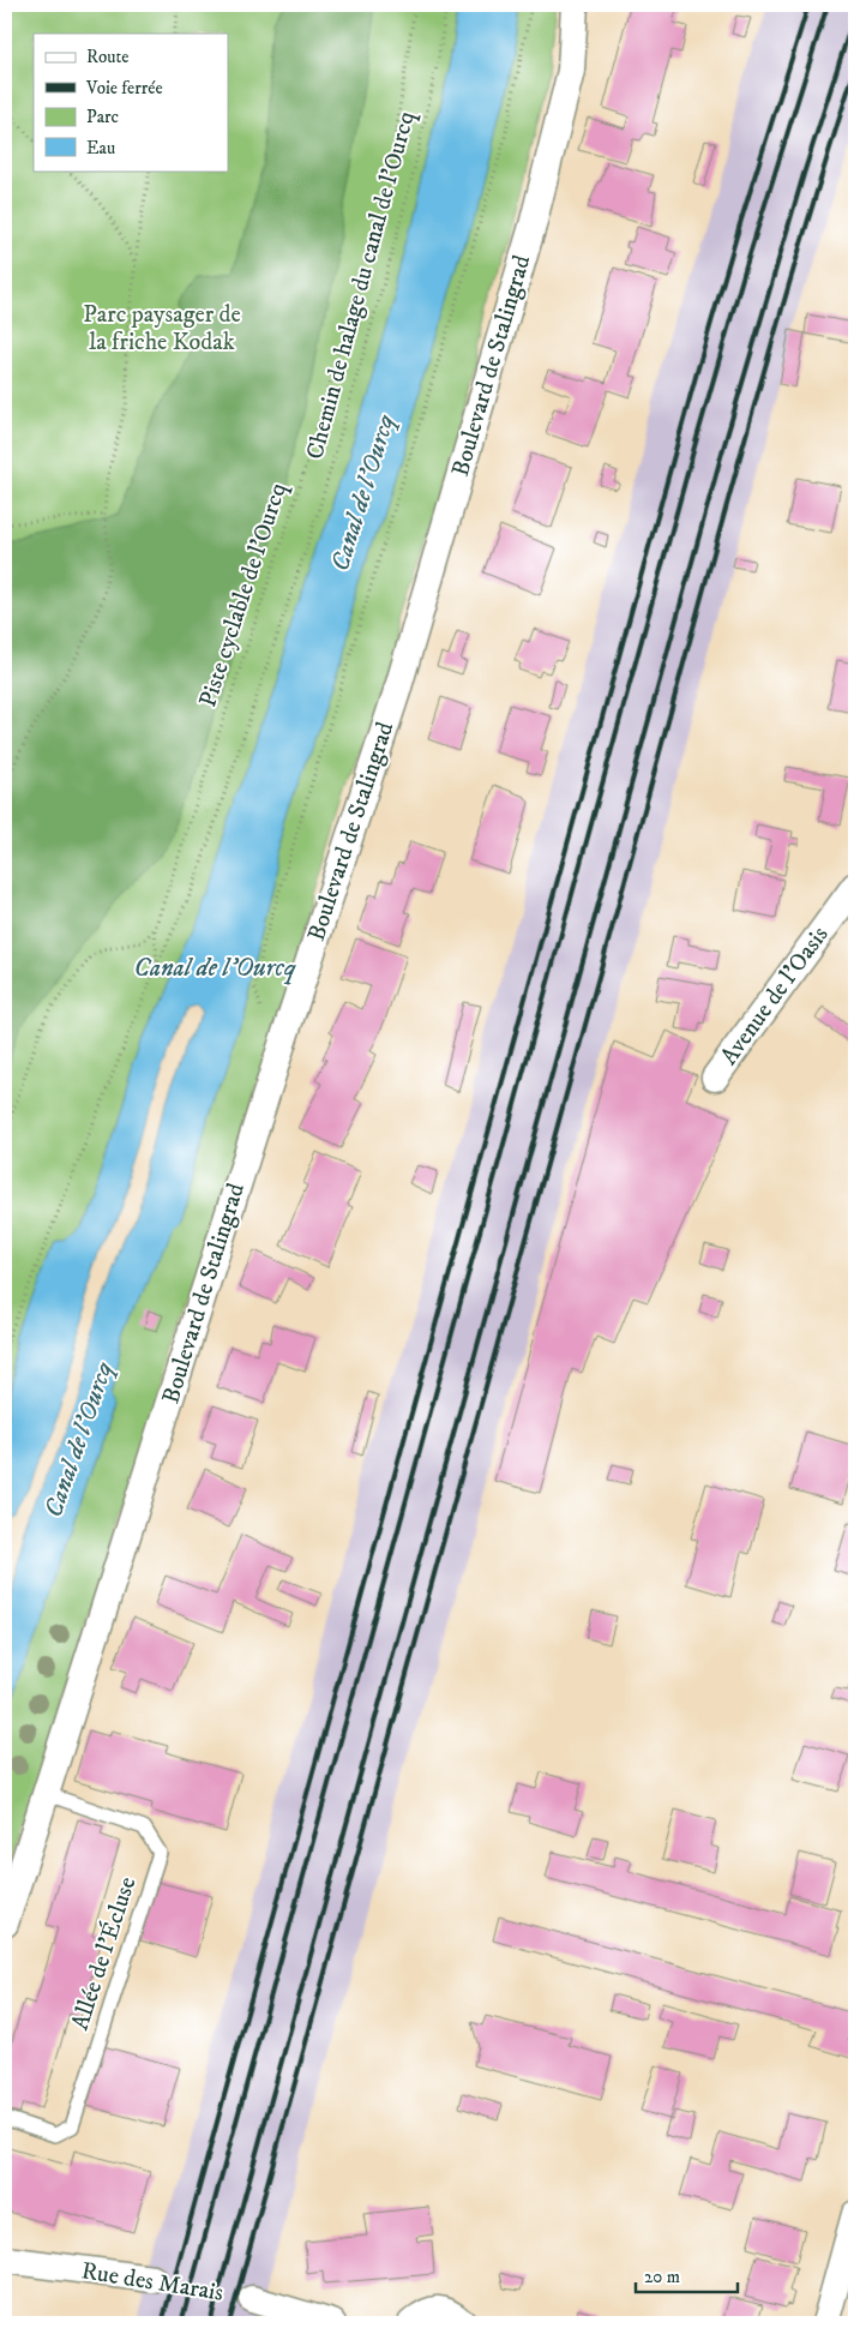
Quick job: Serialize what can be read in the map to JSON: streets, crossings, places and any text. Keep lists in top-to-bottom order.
{
  "streets": {
    "street": ["Boulevard de Stalingrad", "Avenue de l'Oasis", "Rue des Marais"],
    "lane": ["Allée de l'Écluse"],
    "path": ["Chemin de halage du canal de l'Ourcq", "Piste cyclable de l'Ourcq"]
  },
  "crossings": [
    ["Boulevard de Stalingrad", "Allée de l'Écluse"]
  ],
  "water": ["Canal de l'Ourcq"],
  "parks": ["Parc paysager de la friche Kodak"],
  "legend": [
    "Route",
    "Voie ferrée",
    "Parc",
    "Eau"
  ],
  "scale_bar": "20 m"
}
